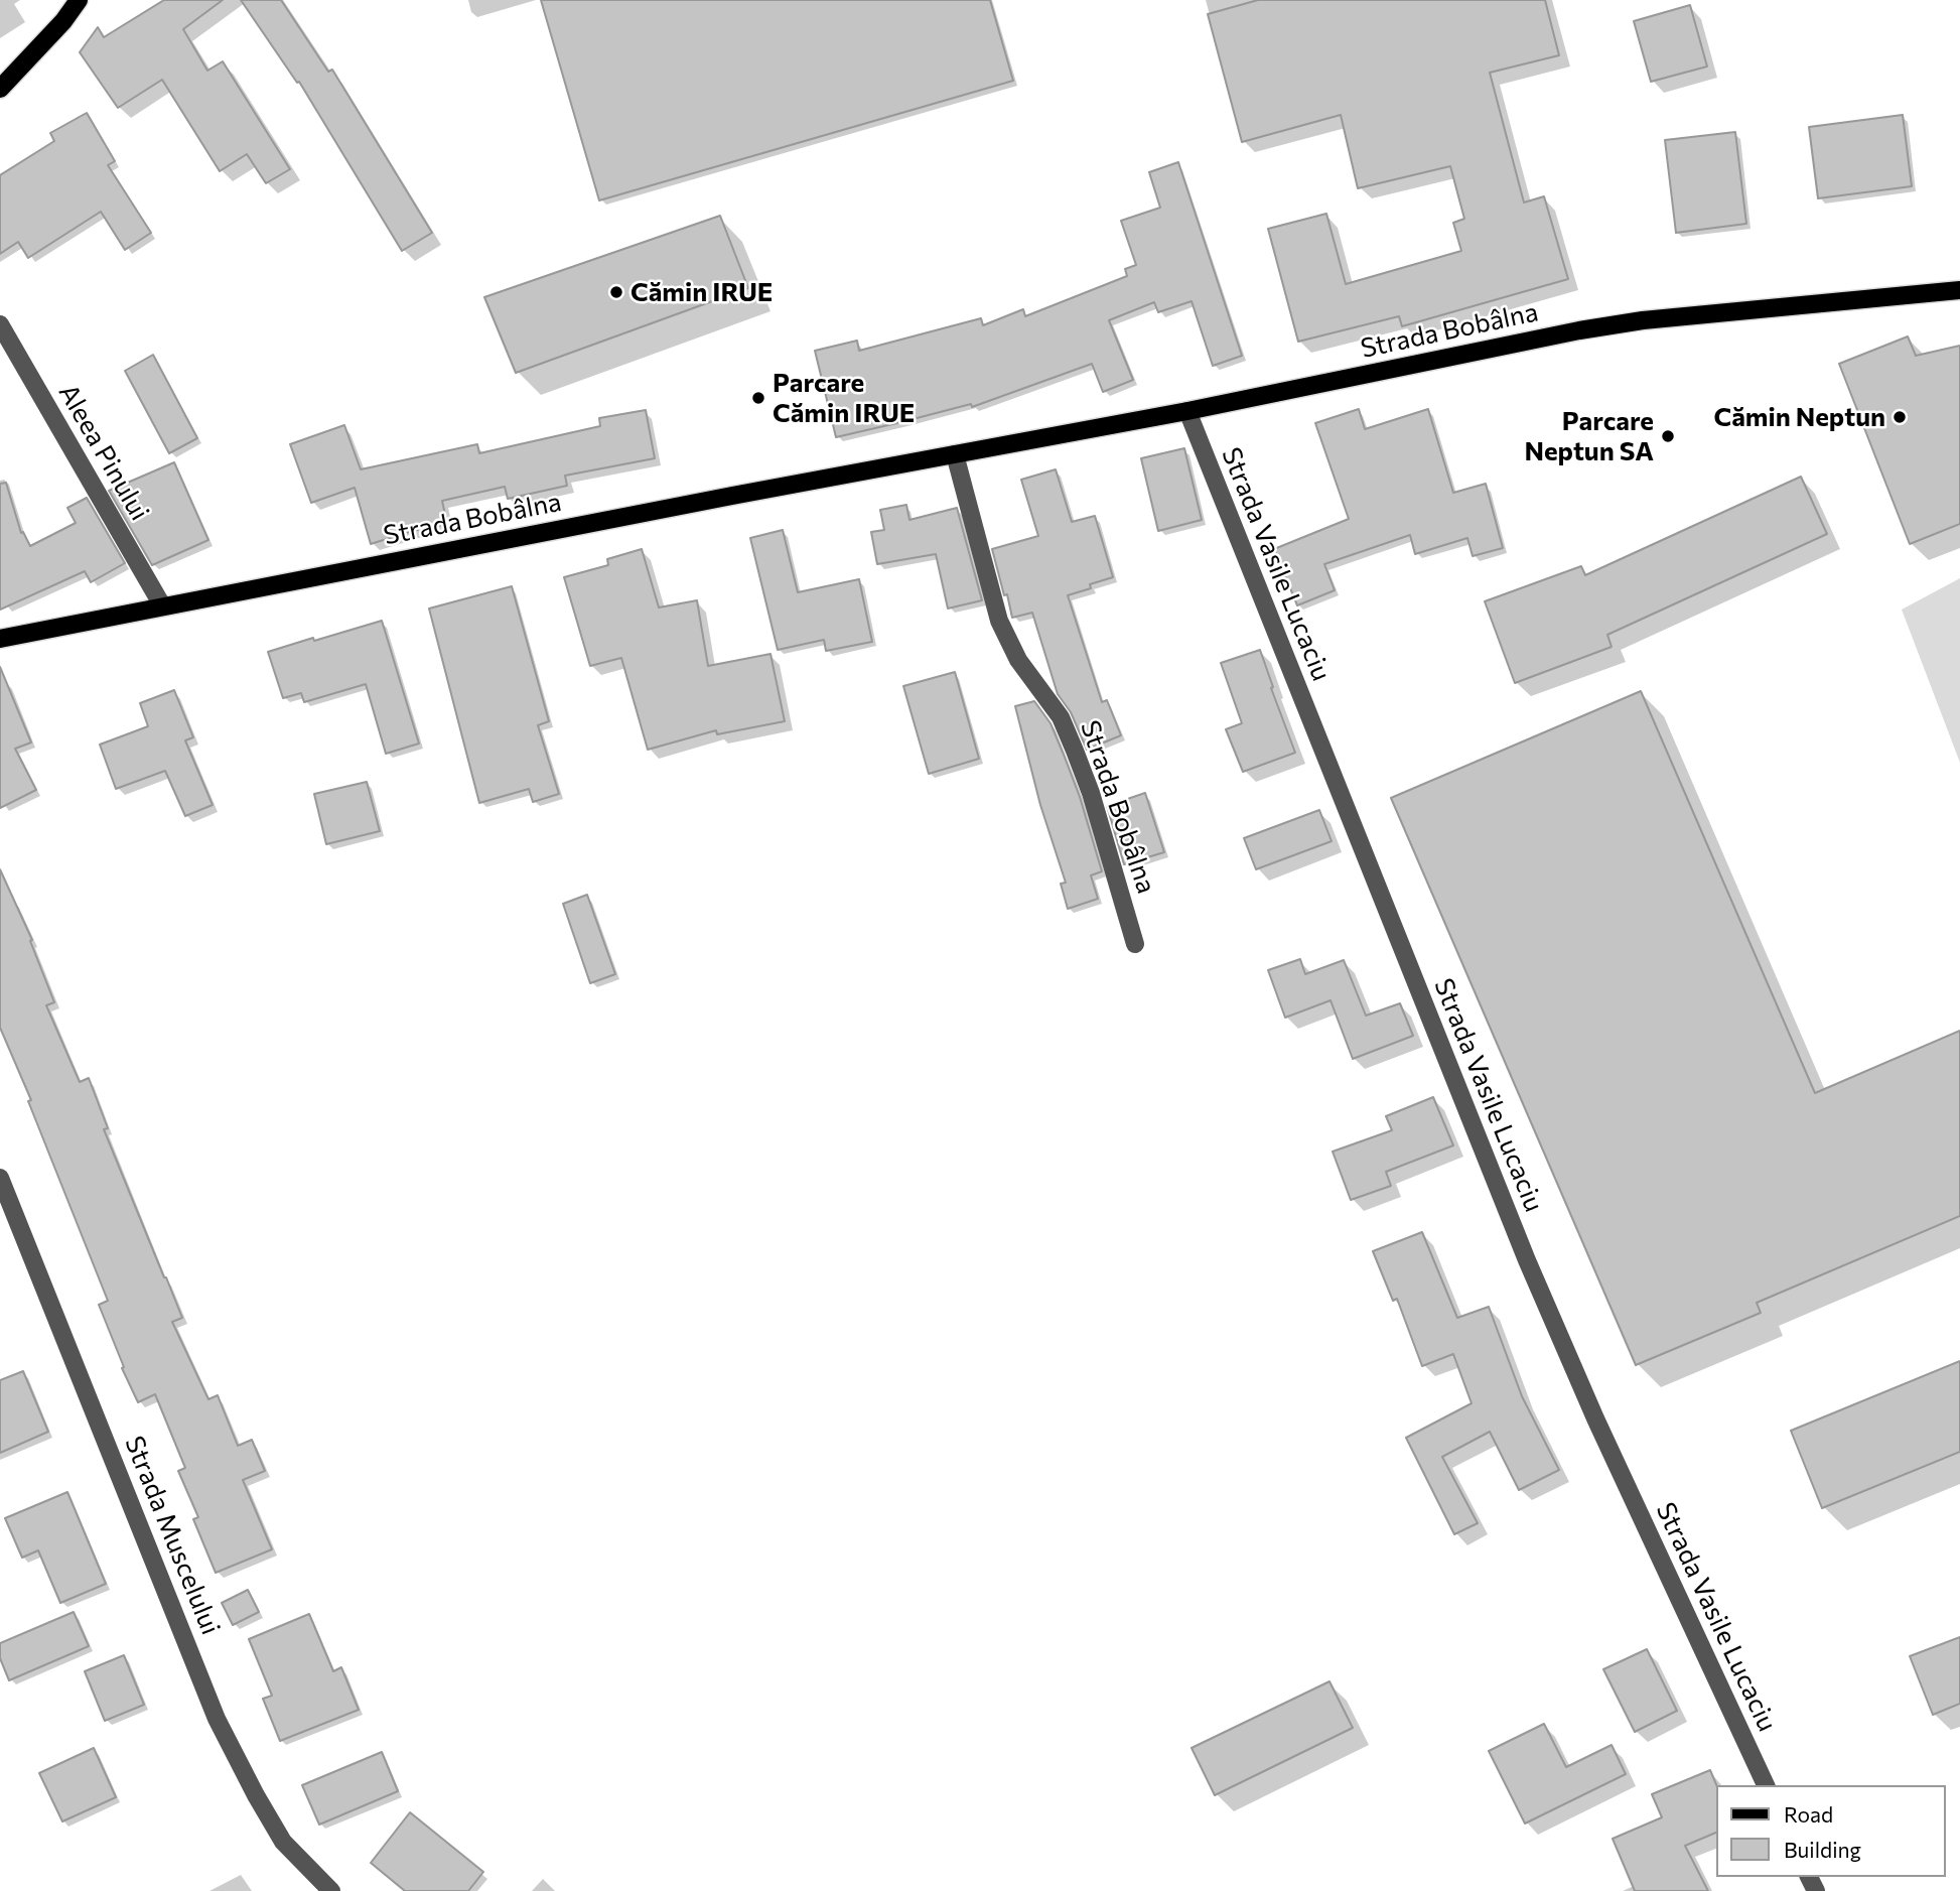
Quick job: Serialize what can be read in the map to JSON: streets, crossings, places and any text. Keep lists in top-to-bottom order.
{
  "streets": {
    "main road": ["Strada Bobâlna"],
    "street": ["Aleea Pinului", "Strada Vasile Lucaciu", "Strada Muscelului"]
  },
  "crossings": [
    ["Strada Bobâlna", "Aleea Pinului"],
    ["Strada Bobâlna", "Strada Vasile Lucaciu"]
  ],
  "places": [
    "Cămin IRUE",
    "Parcare Cămin IRUE",
    "Cămin Neptun",
    "Parcare Neptun SA"
  ],
  "legend": ["Road", "Building"]
}
